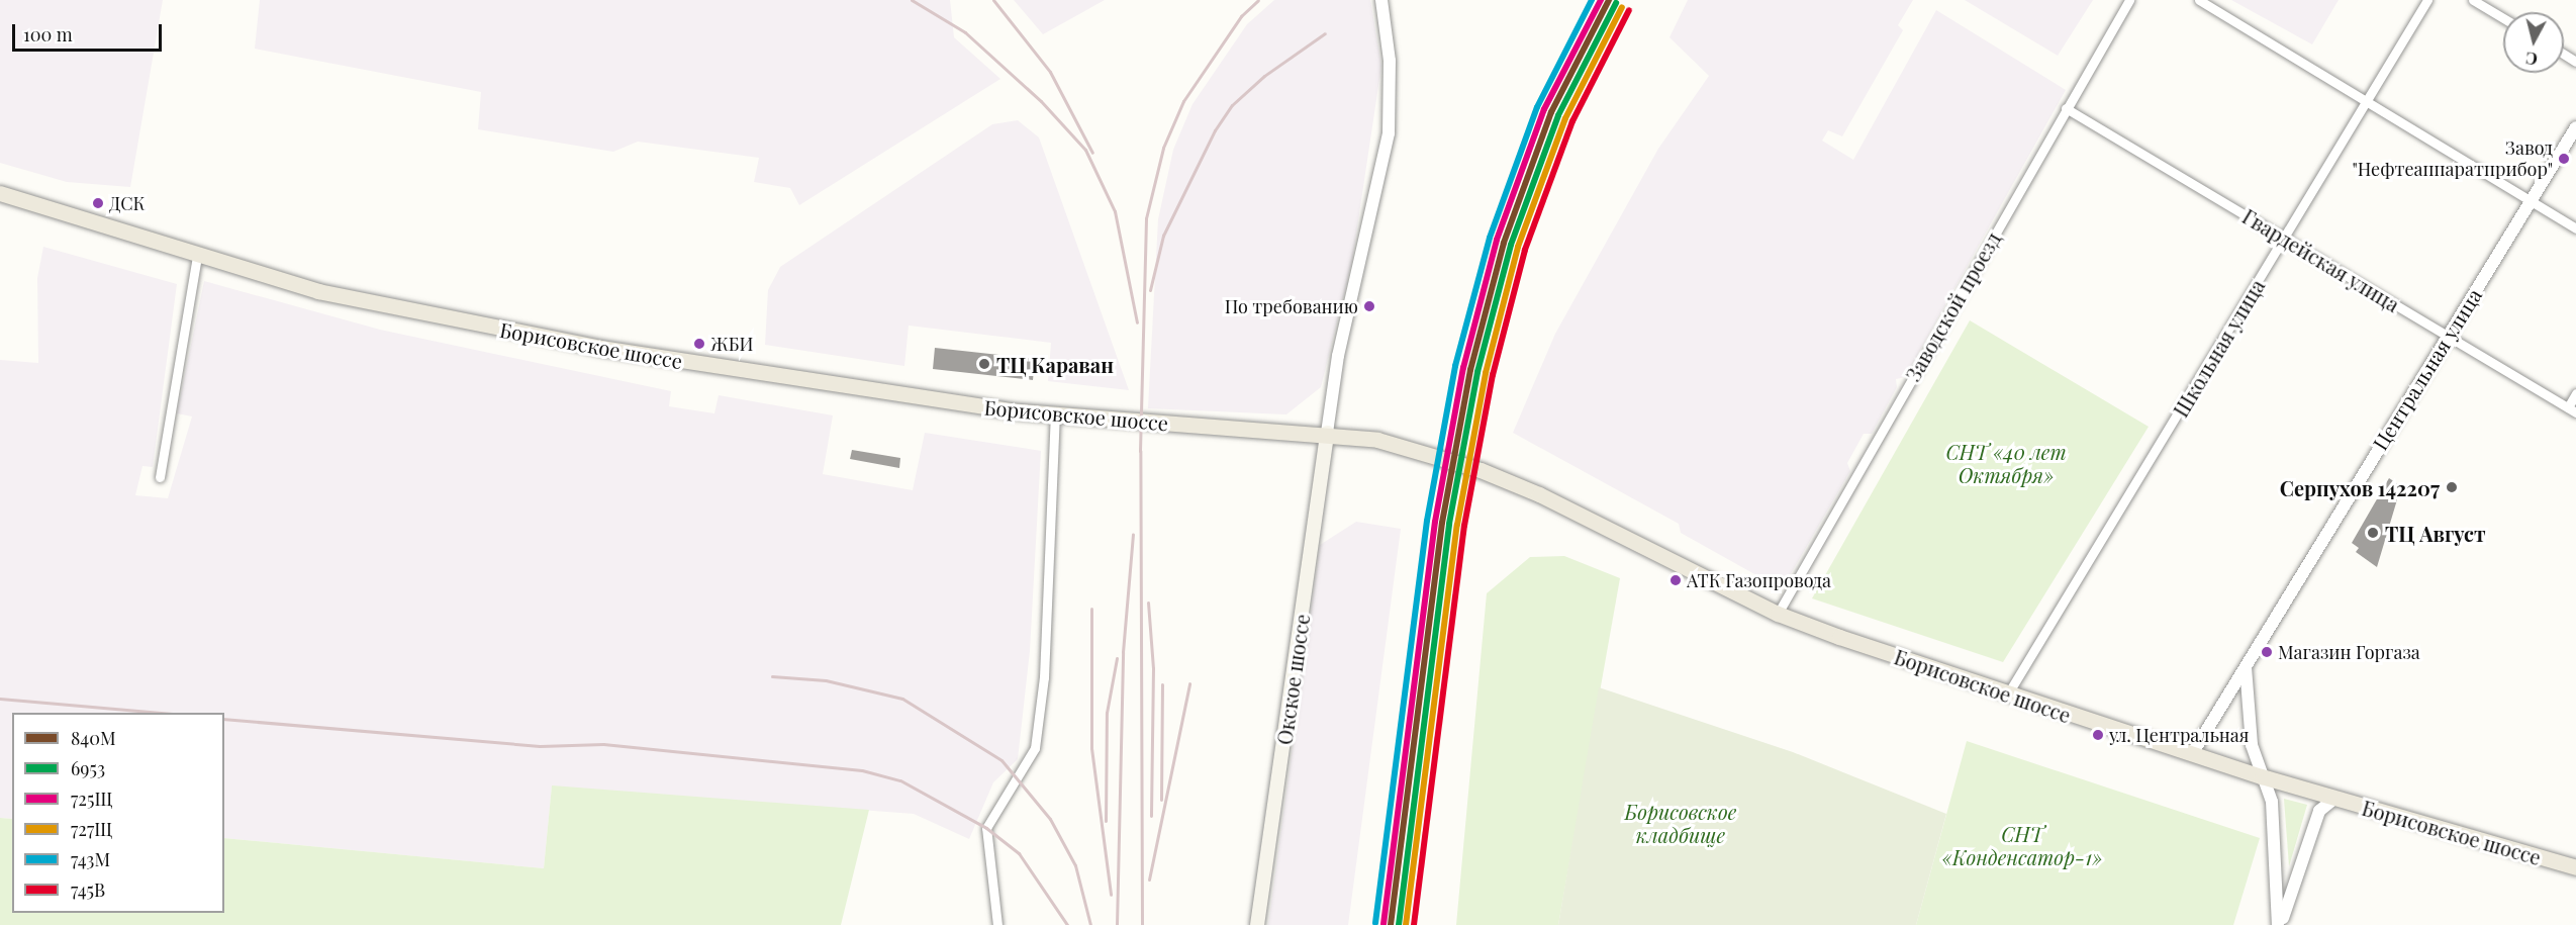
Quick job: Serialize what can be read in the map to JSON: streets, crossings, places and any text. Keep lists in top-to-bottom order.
{
  "streets": {
    "main road": ["Борисовское шоссе", "Окское шоссе"],
    "street": [
      "Гвардейская улица",
      "Заводской проезд",
      "Школьная улица",
      "Центральная улица"
    ]
  },
  "crossings": [
    ["Гвардейская улица", "Заводской проезд"],
    ["Гвардейская улица", "Школьная улица"],
    ["Гвардейская улица", "Центральная улица"],
    ["Заводской проезд", "Борисовское шоссе"],
    ["Борисовское шоссе", "Школьная улица"],
    ["Борисовское шоссе", "Центральная улица"],
    ["Борисовское шоссе", "Окское шоссе"]
  ],
  "parks": ["СНТ «40 лет Октября»", "Борисовское кладбище", "СНТ «Конденсатор-1»"],
  "places": [
    "Завод \"Нефтеаппаратприбор\"",
    "ДСК",
    "По требованию",
    "ЖБИ",
    "ТЦ Караван",
    "Серпухов 142207",
    "ТЦ Август",
    "АТК Газопровода",
    "Магазин Горгаза",
    "ул. Центральная"
  ],
  "lines": [
    "transit line 840М",
    "transit line 725Щ",
    "transit line 743М",
    "transit line 6953",
    "transit line 727Щ",
    "transit line 745В"
  ],
  "legend": [
    "840М",
    "6953",
    "725Щ",
    "727Щ",
    "743М",
    "745В"
  ],
  "scale_bar": "100 m",
  "north": "bottom"
}
